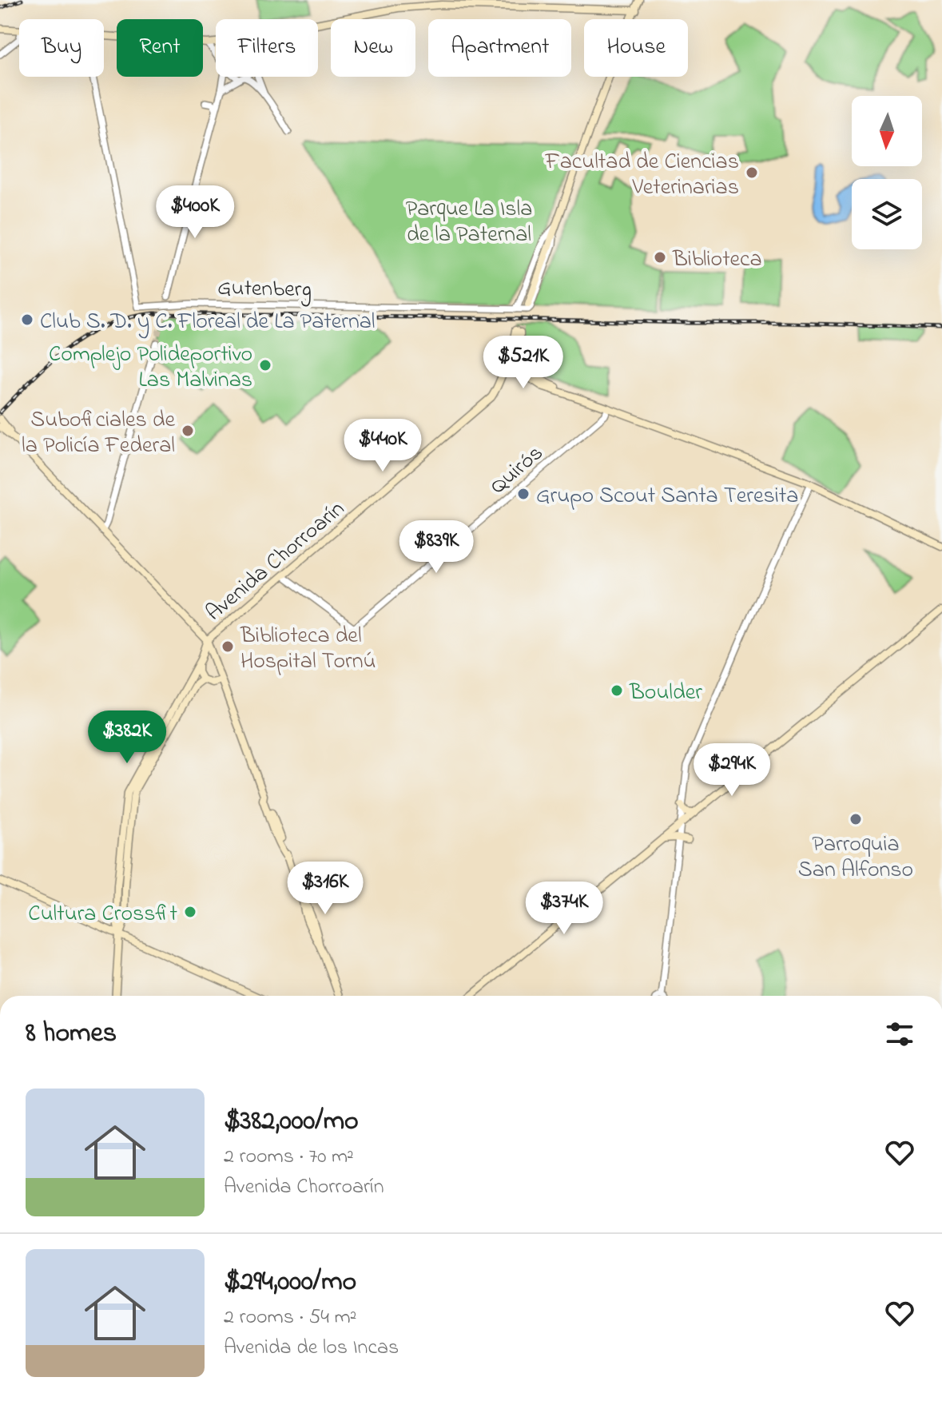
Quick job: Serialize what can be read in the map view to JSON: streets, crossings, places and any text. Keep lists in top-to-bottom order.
{
  "streets": {
    "main road": ["Avenida Chorroarín"],
    "street": ["Gutenberg", "Quirós"]
  },
  "crossings": [
    ["Quirós", "Avenida Chorroarín"]
  ],
  "parks": ["Parque La Isla de la Paternal"],
  "places": [
    "Facultad de Ciencias Veterinarias",
    "Biblioteca",
    "Club S. D. y C. Floreal de La Paternal",
    "Complejo Polideportivo Las Malvinas",
    "Suboficiales de la Policía Federal",
    "Grupo Scout Santa Teresita",
    "Biblioteca del Hospital Tornú",
    "Boulder",
    "Parroquia San Alfonso",
    "Cultura Crossfit"
  ],
  "north": "bottom",
  "page": {
    "chip": [
      "Buy",
      "Rent",
      "Filters",
      "New",
      "Apartment",
      "House"
    ],
    "price": [
      "$400K",
      "$521K",
      "$440K",
      "$839K",
      "$382K",
      "$294K",
      "$316K",
      "$374K"
    ],
    "heading": "8 homes",
    "list": [
      {
        "name": "$382,000/mo",
        "note": "2 rooms · 70 m² · Avenida Chorroarín"
      },
      {
        "name": "$294,000/mo",
        "note": "2 rooms · 54 m² · Avenida de los Incas"
      }
    ]
  }
}
